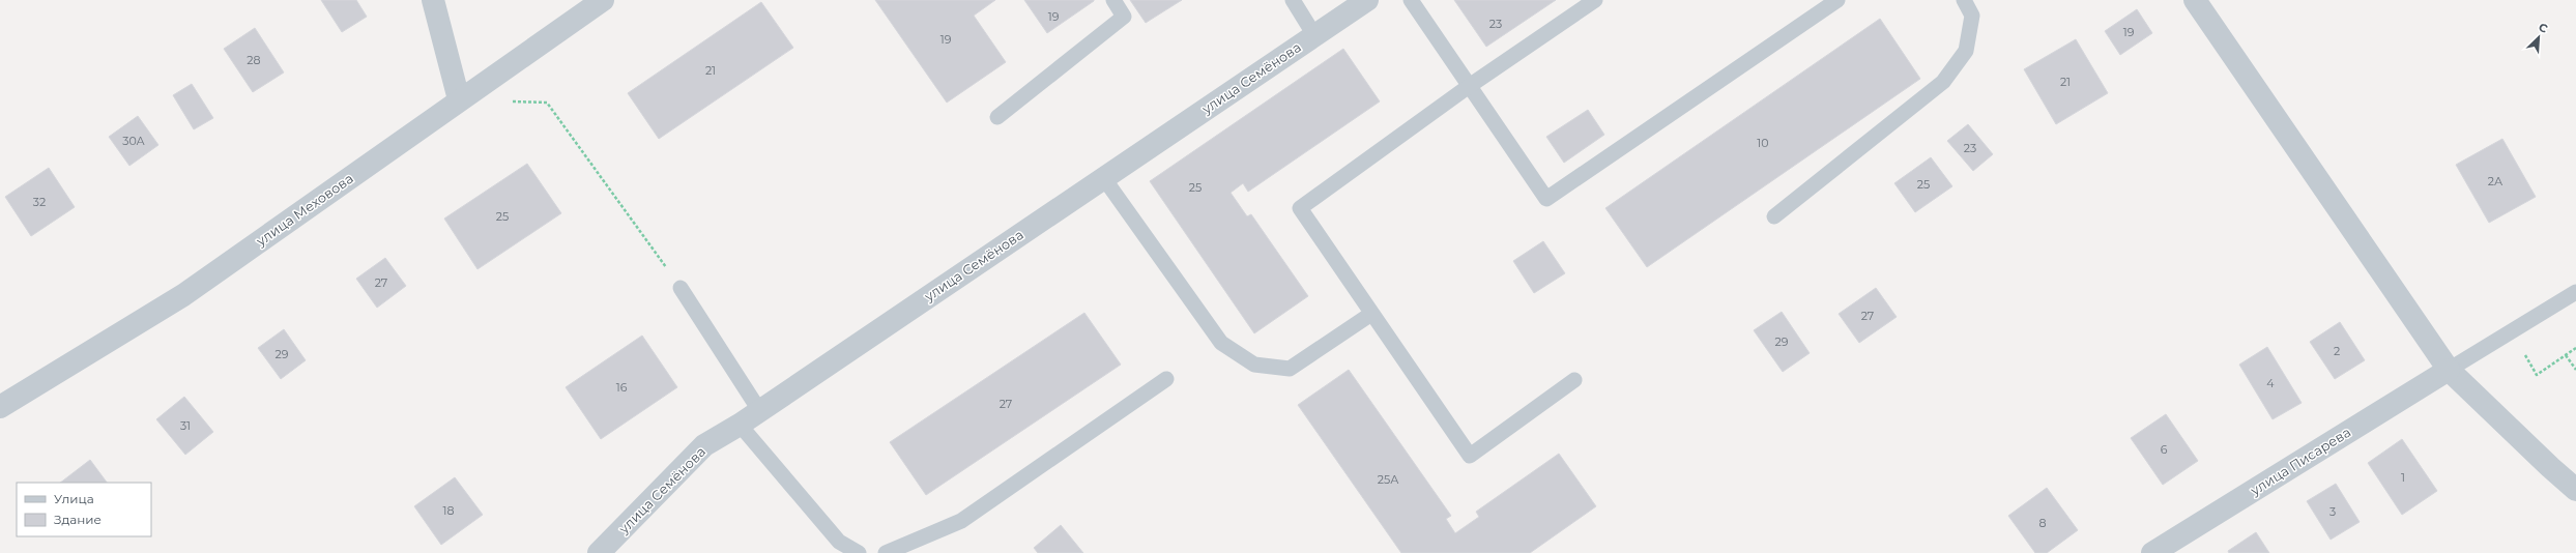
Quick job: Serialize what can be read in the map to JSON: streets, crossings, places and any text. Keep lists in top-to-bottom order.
{
  "streets": {
    "street": ["улица Семёнова", "улица Меховова", "улица Писарева"]
  },
  "house_numbers": [
    "19",
    "23",
    "19",
    "19",
    "28",
    "21",
    "21",
    "30А",
    "10",
    "23",
    "2А",
    "25",
    "25",
    "32",
    "25",
    "27",
    "27",
    "29",
    "2",
    "29",
    "4",
    "16",
    "27",
    "31",
    "6",
    "1",
    "25А",
    "18",
    "3",
    "8"
  ],
  "legend": ["Улица", "Здание"],
  "north": "top right"
}
